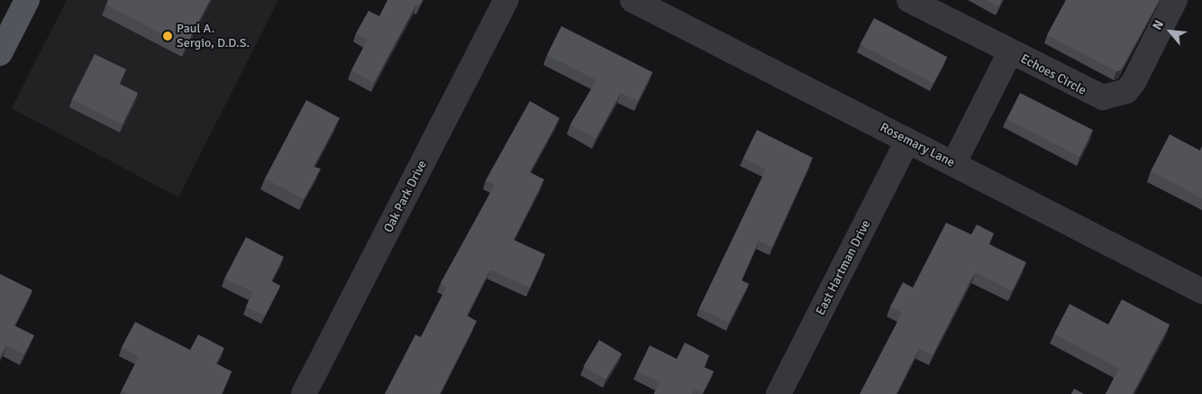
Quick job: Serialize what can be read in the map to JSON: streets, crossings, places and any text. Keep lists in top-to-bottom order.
{
  "streets": {
    "street": [
      "Echoes Circle",
      "Rosemary Lane",
      "Oak Park Drive",
      "East Hartman Drive"
    ]
  },
  "crossings": [
    ["Echoes Circle", "Rosemary Lane"],
    ["Rosemary Lane", "East Hartman Drive"]
  ],
  "places": ["Paul A. Sergio, D.D.S."],
  "north": "top left"
}
